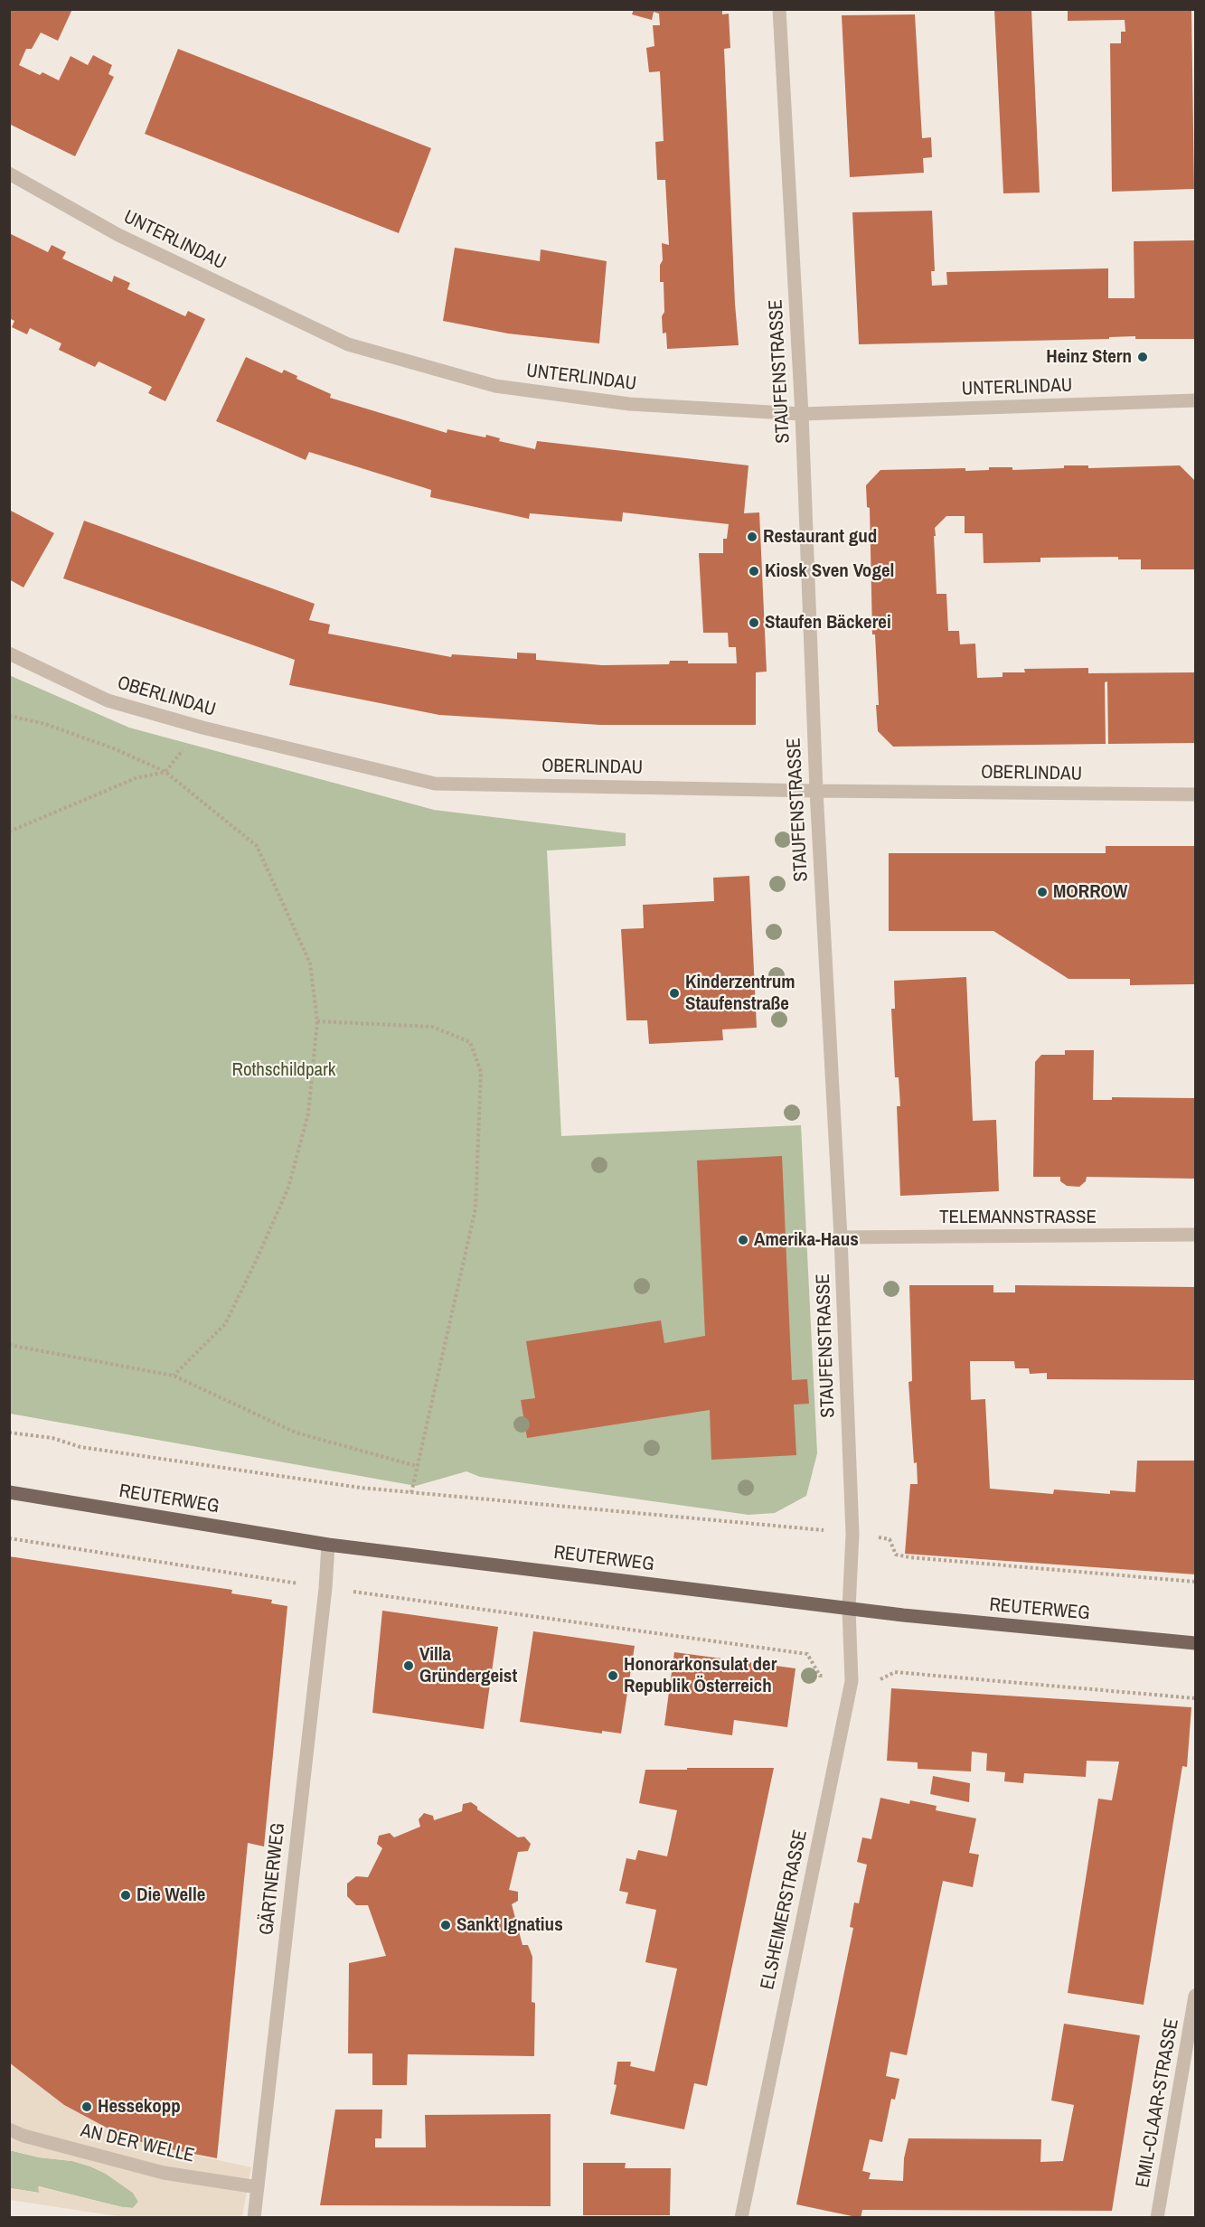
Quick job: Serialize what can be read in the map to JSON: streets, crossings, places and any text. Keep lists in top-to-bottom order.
{
  "streets": {
    "main road": ["REUTERWEG"],
    "street": [
      "UNTERLINDAU",
      "STAUFENSTRASSE",
      "OBERLINDAU",
      "TELEMANNSTRASSE",
      "GÄRTNERWEG",
      "ELSHEIMERSTRASSE",
      "EMIL-CLAAR-STRASSE",
      "AN DER WELLE"
    ]
  },
  "crossings": [
    ["UNTERLINDAU", "STAUFENSTRASSE"],
    ["STAUFENSTRASSE", "OBERLINDAU"],
    ["STAUFENSTRASSE", "TELEMANNSTRASSE"],
    ["STAUFENSTRASSE", "REUTERWEG"],
    ["STAUFENSTRASSE", "ELSHEIMERSTRASSE"],
    ["REUTERWEG", "GÄRTNERWEG"],
    ["REUTERWEG", "ELSHEIMERSTRASSE"],
    ["GÄRTNERWEG", "AN DER WELLE"]
  ],
  "parks": ["Rothschildpark"],
  "places": [
    "Heinz Stern",
    "Restaurant gud",
    "Kiosk Sven Vogel",
    "Staufen Bäckerei",
    "MORROW",
    "Kinderzentrum Staufenstraße",
    "Amerika-Haus",
    "Villa Gründergeist",
    "Honorarkonsulat der Republik Österreich",
    "Die Welle",
    "Sankt Ignatius",
    "Hessekopp"
  ]
}
